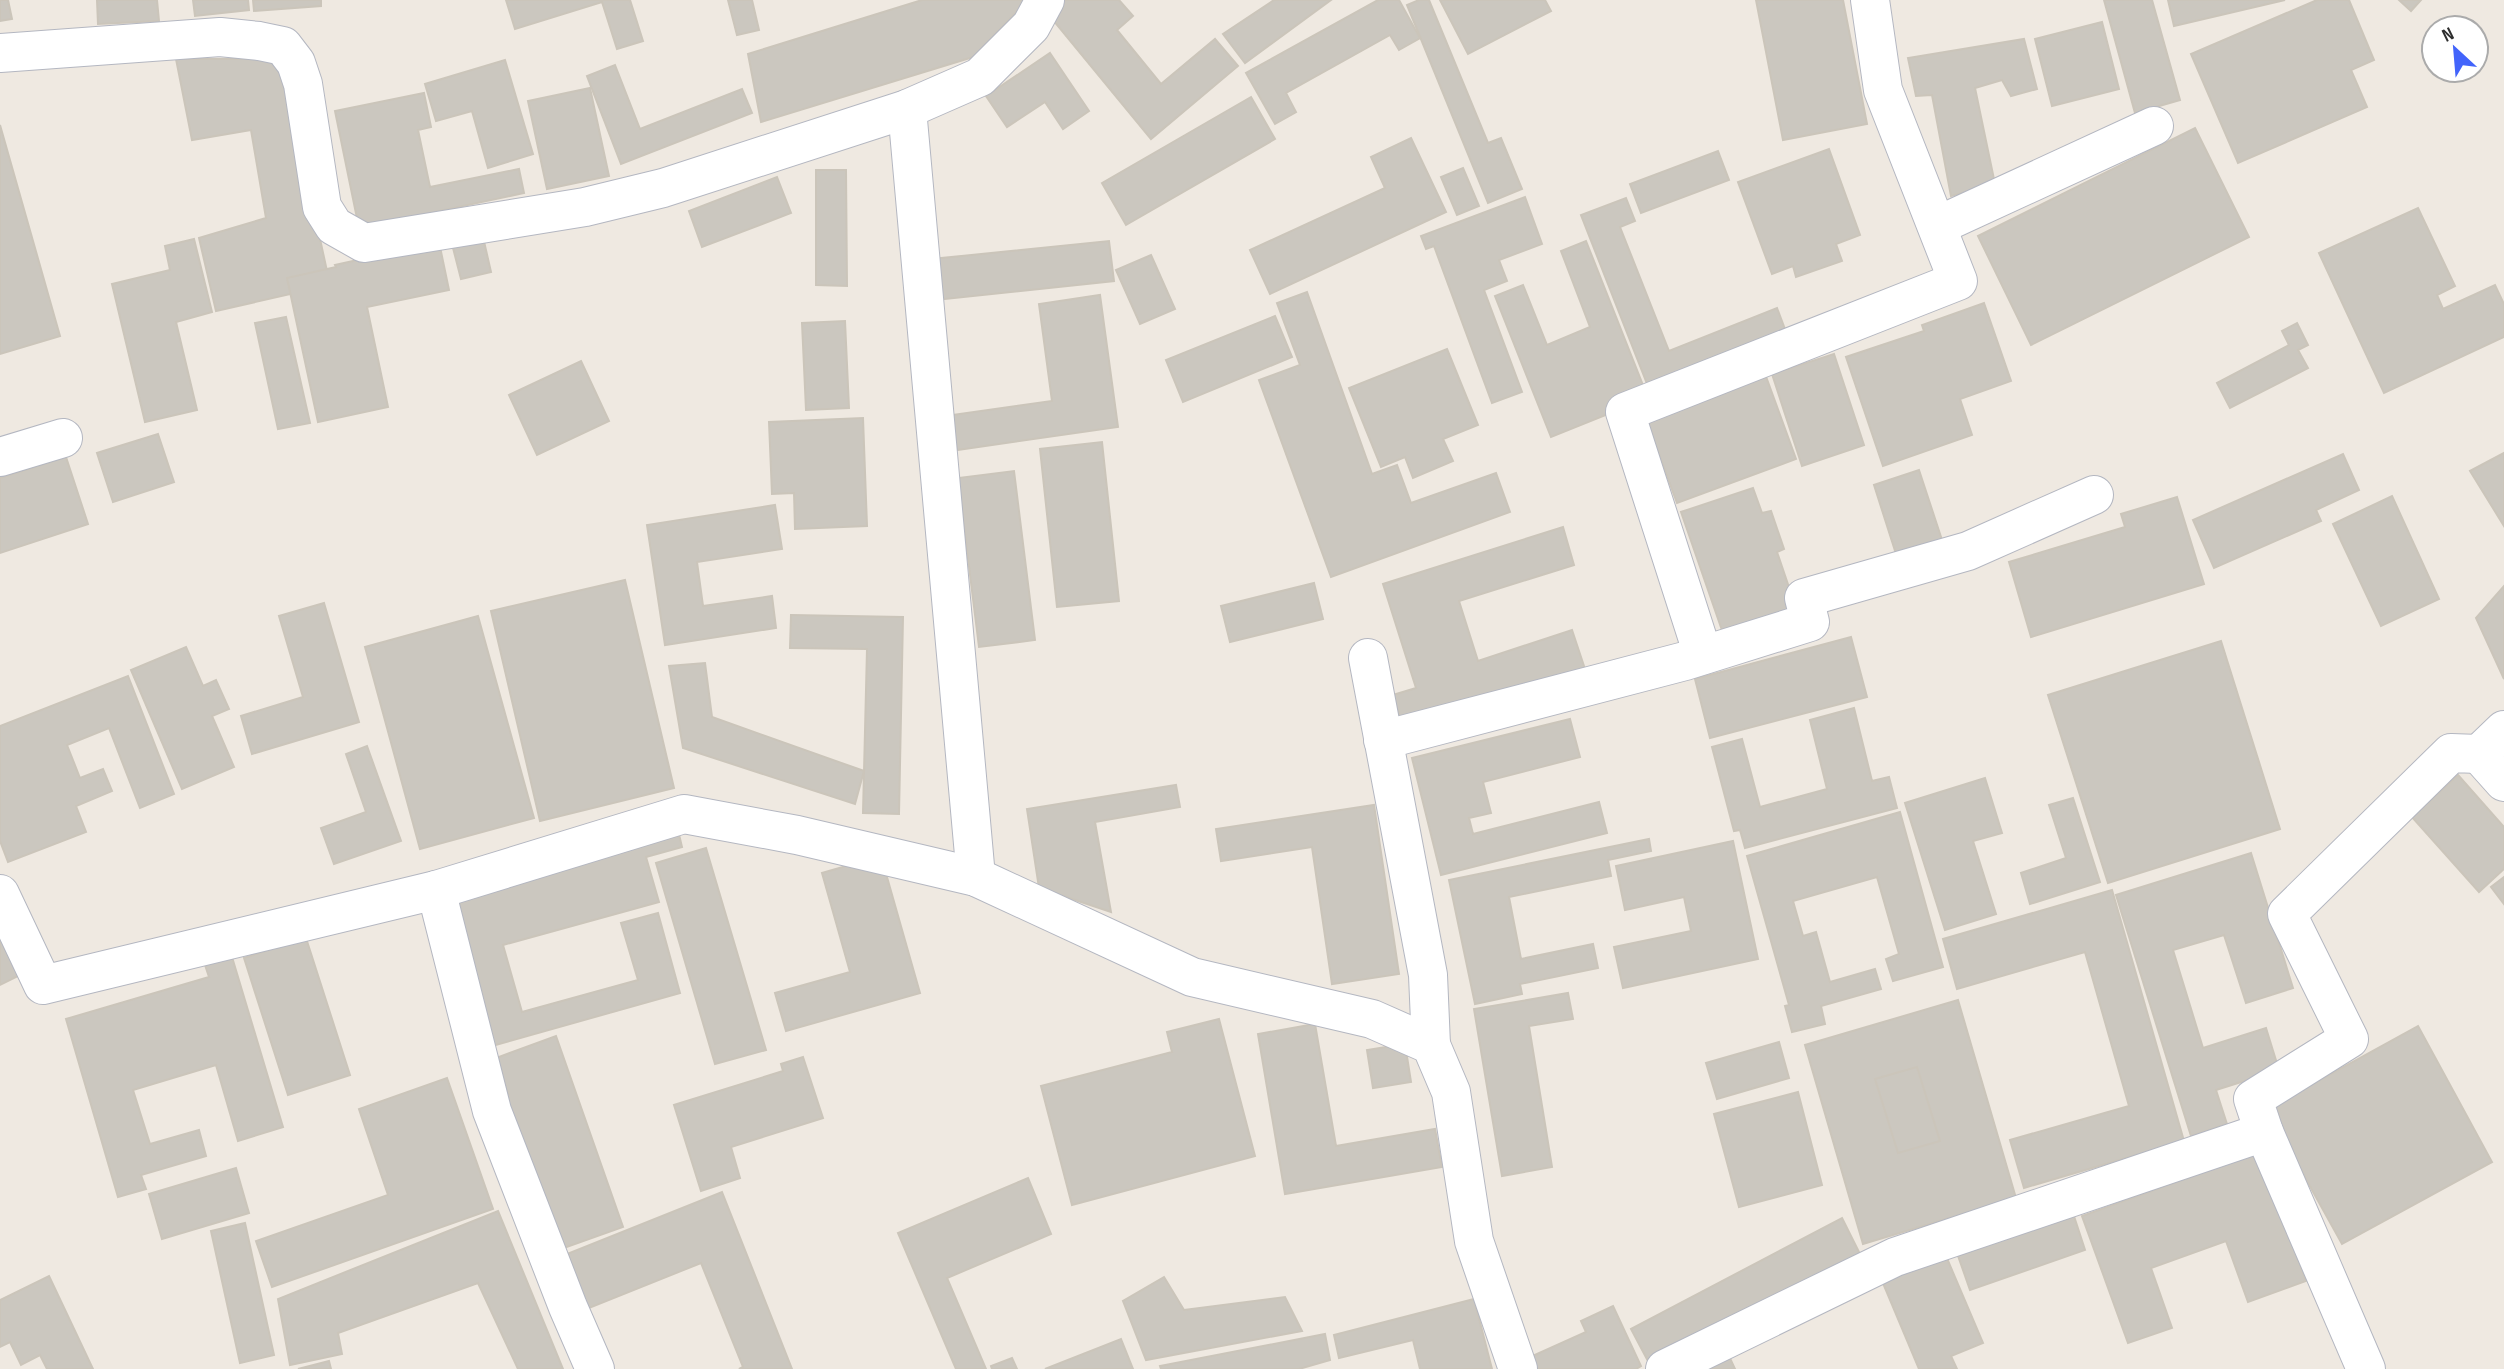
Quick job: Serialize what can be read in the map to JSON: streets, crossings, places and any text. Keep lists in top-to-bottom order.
{
  "north": "top left"
}
